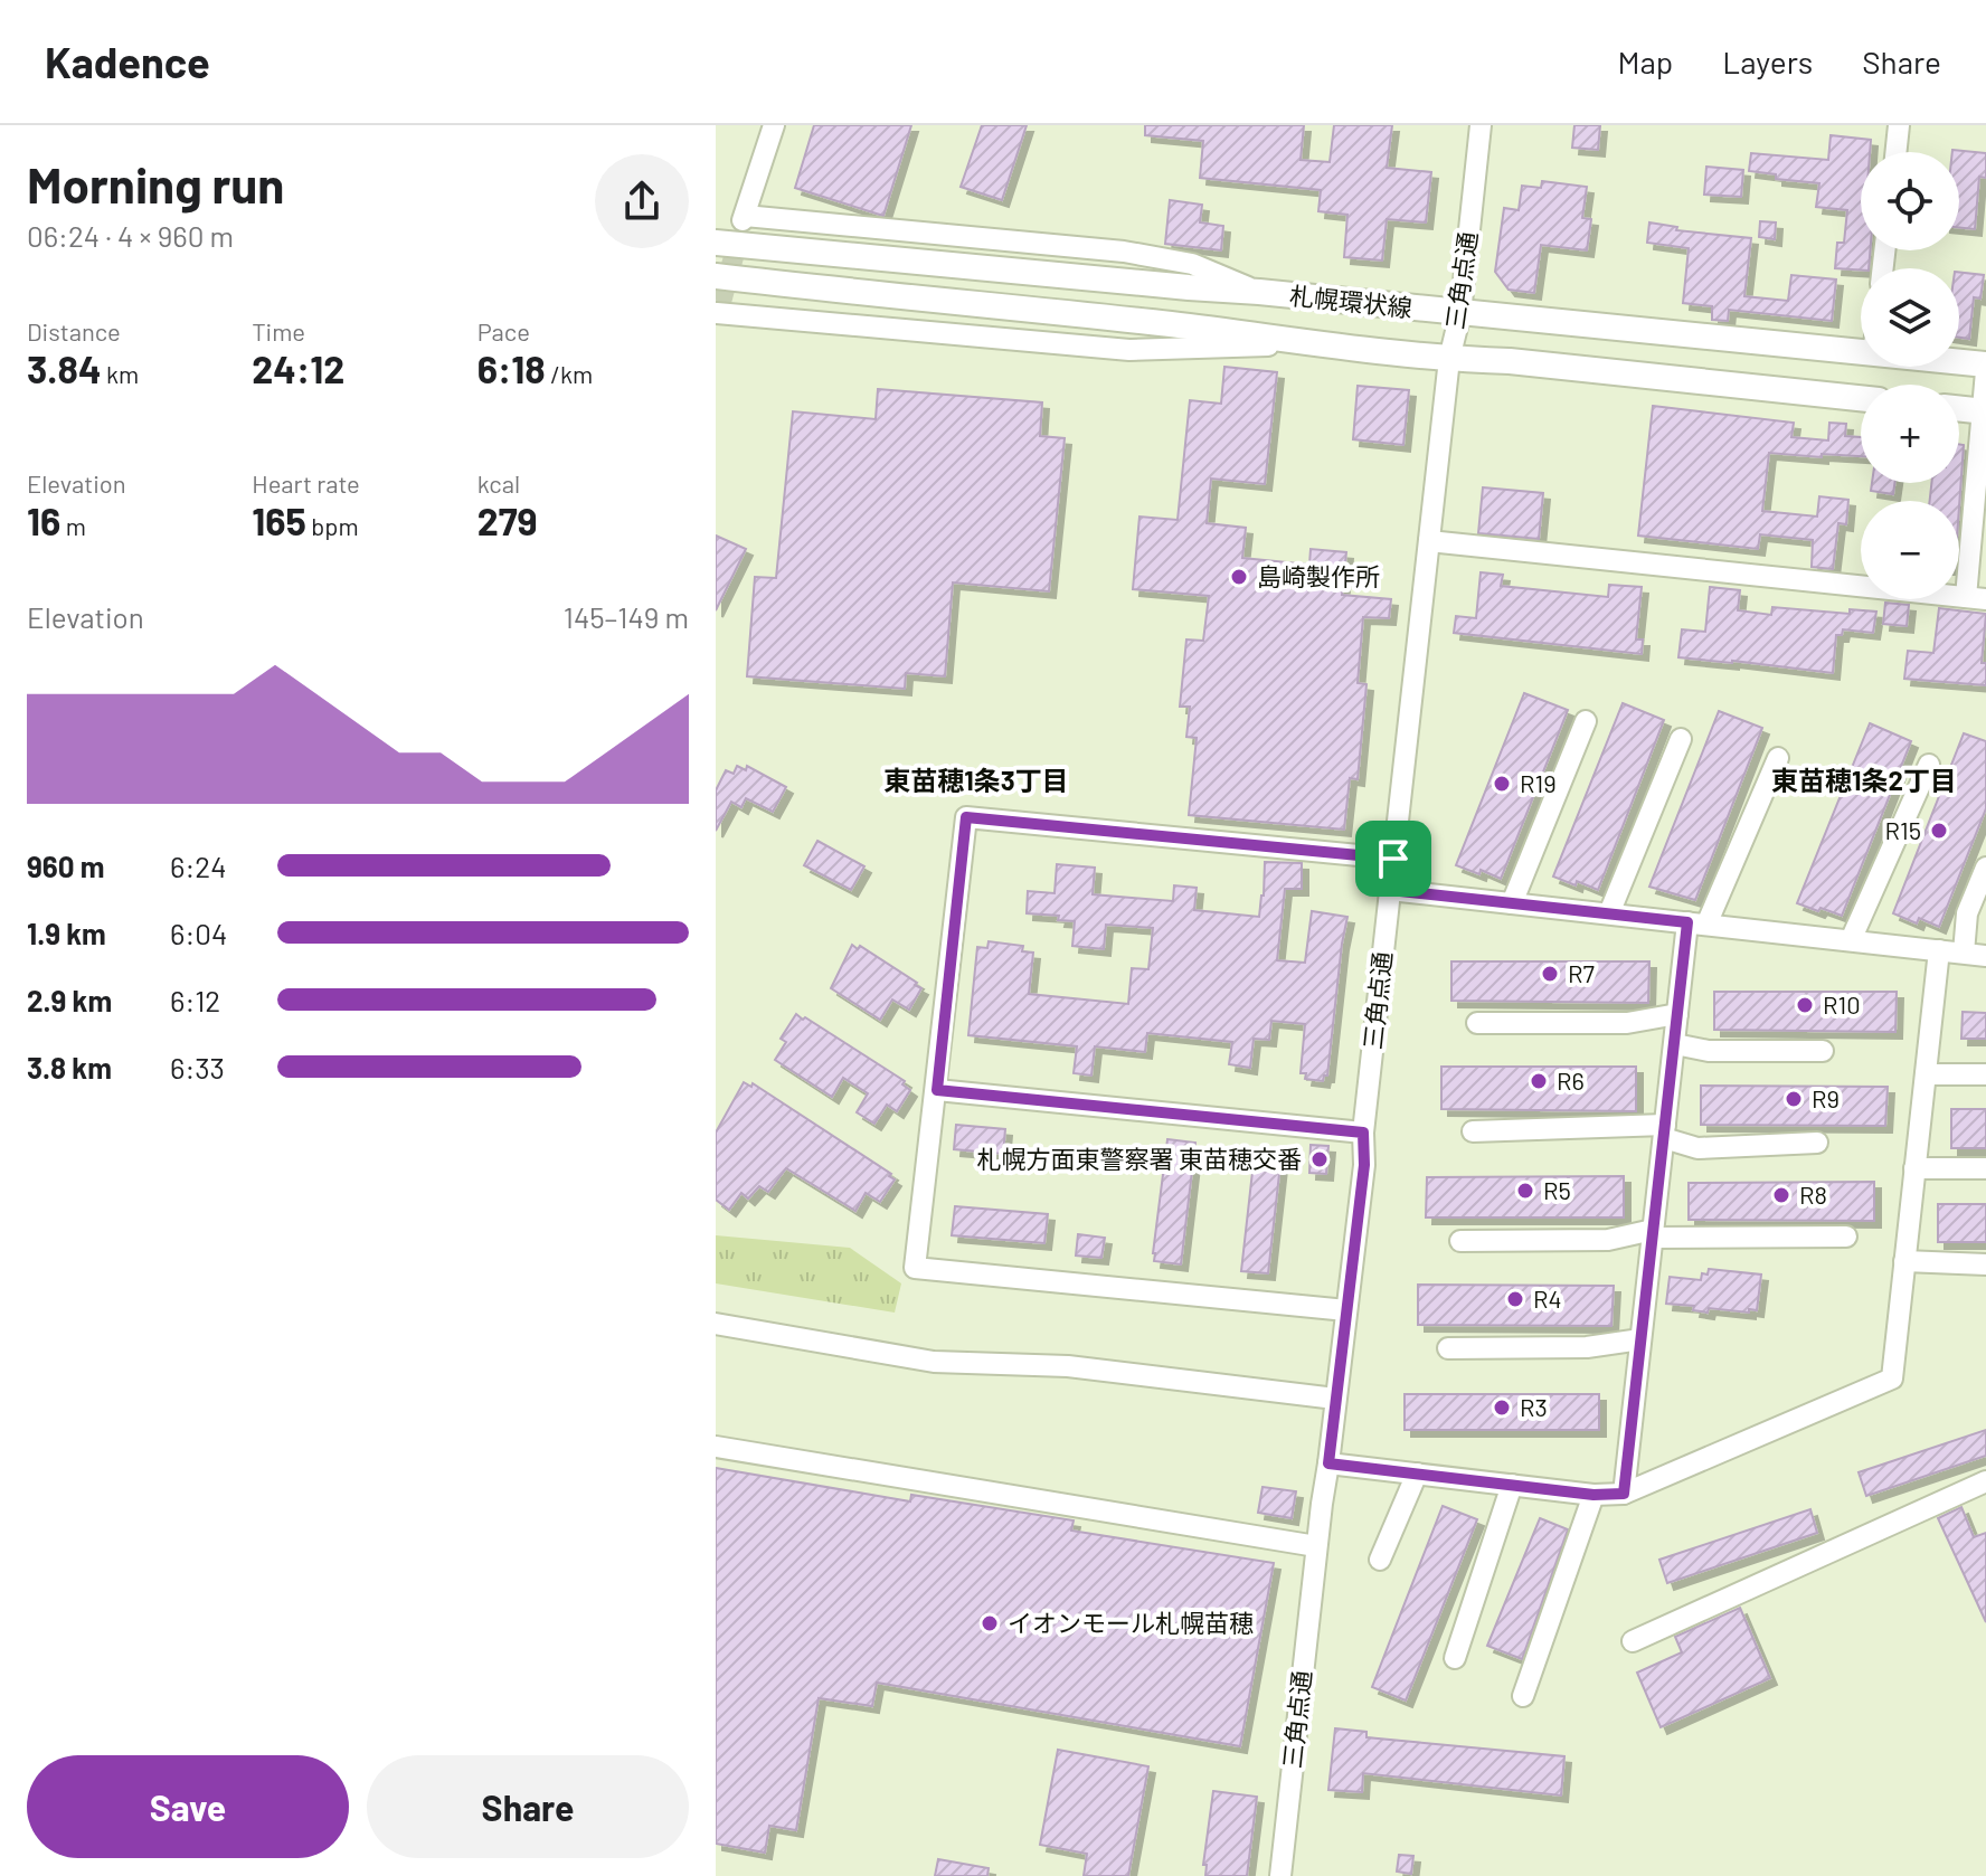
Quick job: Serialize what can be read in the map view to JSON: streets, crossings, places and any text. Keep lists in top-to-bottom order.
{
  "streets": {
    "main road": ["札幌環状線"],
    "street": ["三角点通"]
  },
  "crossings": [
    ["三角点通", "札幌環状線"]
  ],
  "districts": ["東苗穂1条3丁目", "東苗穂1条2丁目"],
  "places": [
    "島崎製作所",
    "R19",
    "R15",
    "R7",
    "R10",
    "R6",
    "R9",
    "札幌方面東警察署 東苗穂交番",
    "R5",
    "R8",
    "R4",
    "R3",
    "イオンモール札幌苗穂"
  ],
  "page": {
    "header": "Kadence",
    "nav": ["Map", "Layers", "Share"],
    "heading": ["Morning run", "06:24 · 4 × 960 m"],
    "map_buttons": ["+", "−"],
    "stats": [
      ["Distance", "3.84 km"],
      ["Time", "24:12"],
      ["Pace", "6:18 /km"],
      ["Elevation", "16 m"],
      ["Heart rate", "165 bpm"],
      ["kcal", "279"]
    ],
    "chart": ["Elevation", "145–149 m"],
    "list": [
      {
        "name": "960 m",
        "note": "6:24"
      },
      {
        "name": "1.9 km",
        "note": "6:04"
      },
      {
        "name": "2.9 km",
        "note": "6:12"
      },
      {
        "name": "3.8 km",
        "note": "6:33"
      }
    ],
    "buttons": ["Save", "Share"]
  }
}
